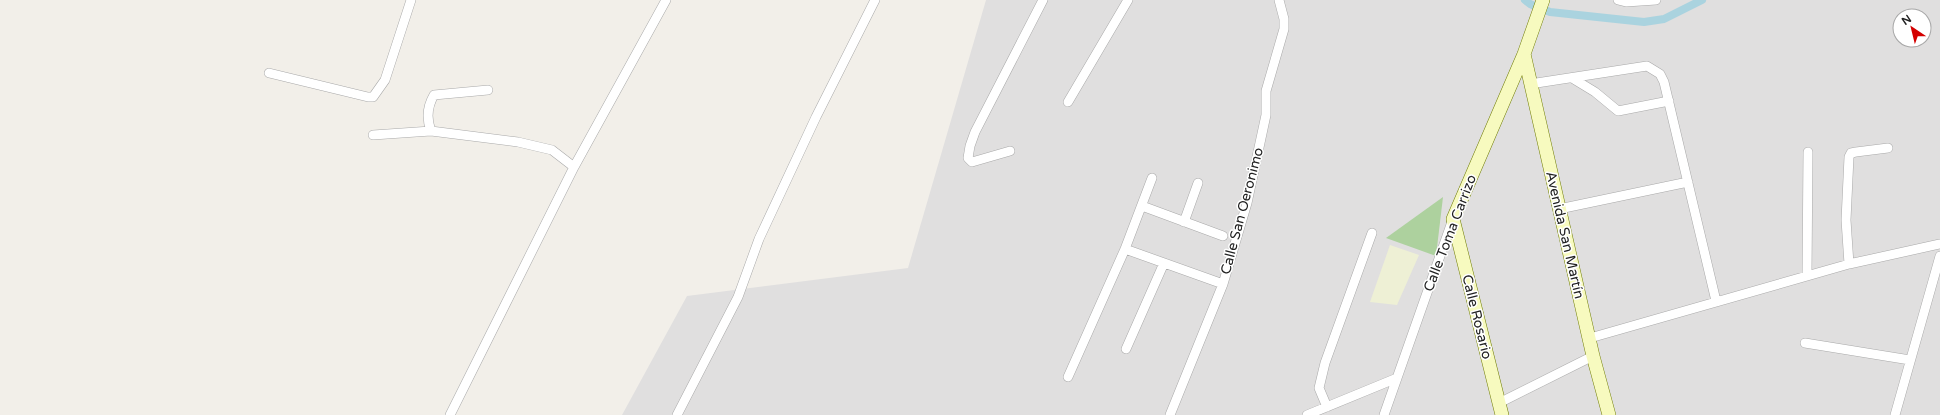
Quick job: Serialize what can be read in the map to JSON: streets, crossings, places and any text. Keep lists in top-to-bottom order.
{
  "streets": {
    "main road": ["Calle Toma Carrizo", "Avenida San Martín", "Calle Rosario"],
    "street": ["Calle San Oeronimo"]
  },
  "crossings": [
    ["Calle Toma Carrizo", "Avenida San Martín"],
    ["Calle Toma Carrizo", "Calle Rosario"]
  ],
  "north": "top left"
}
